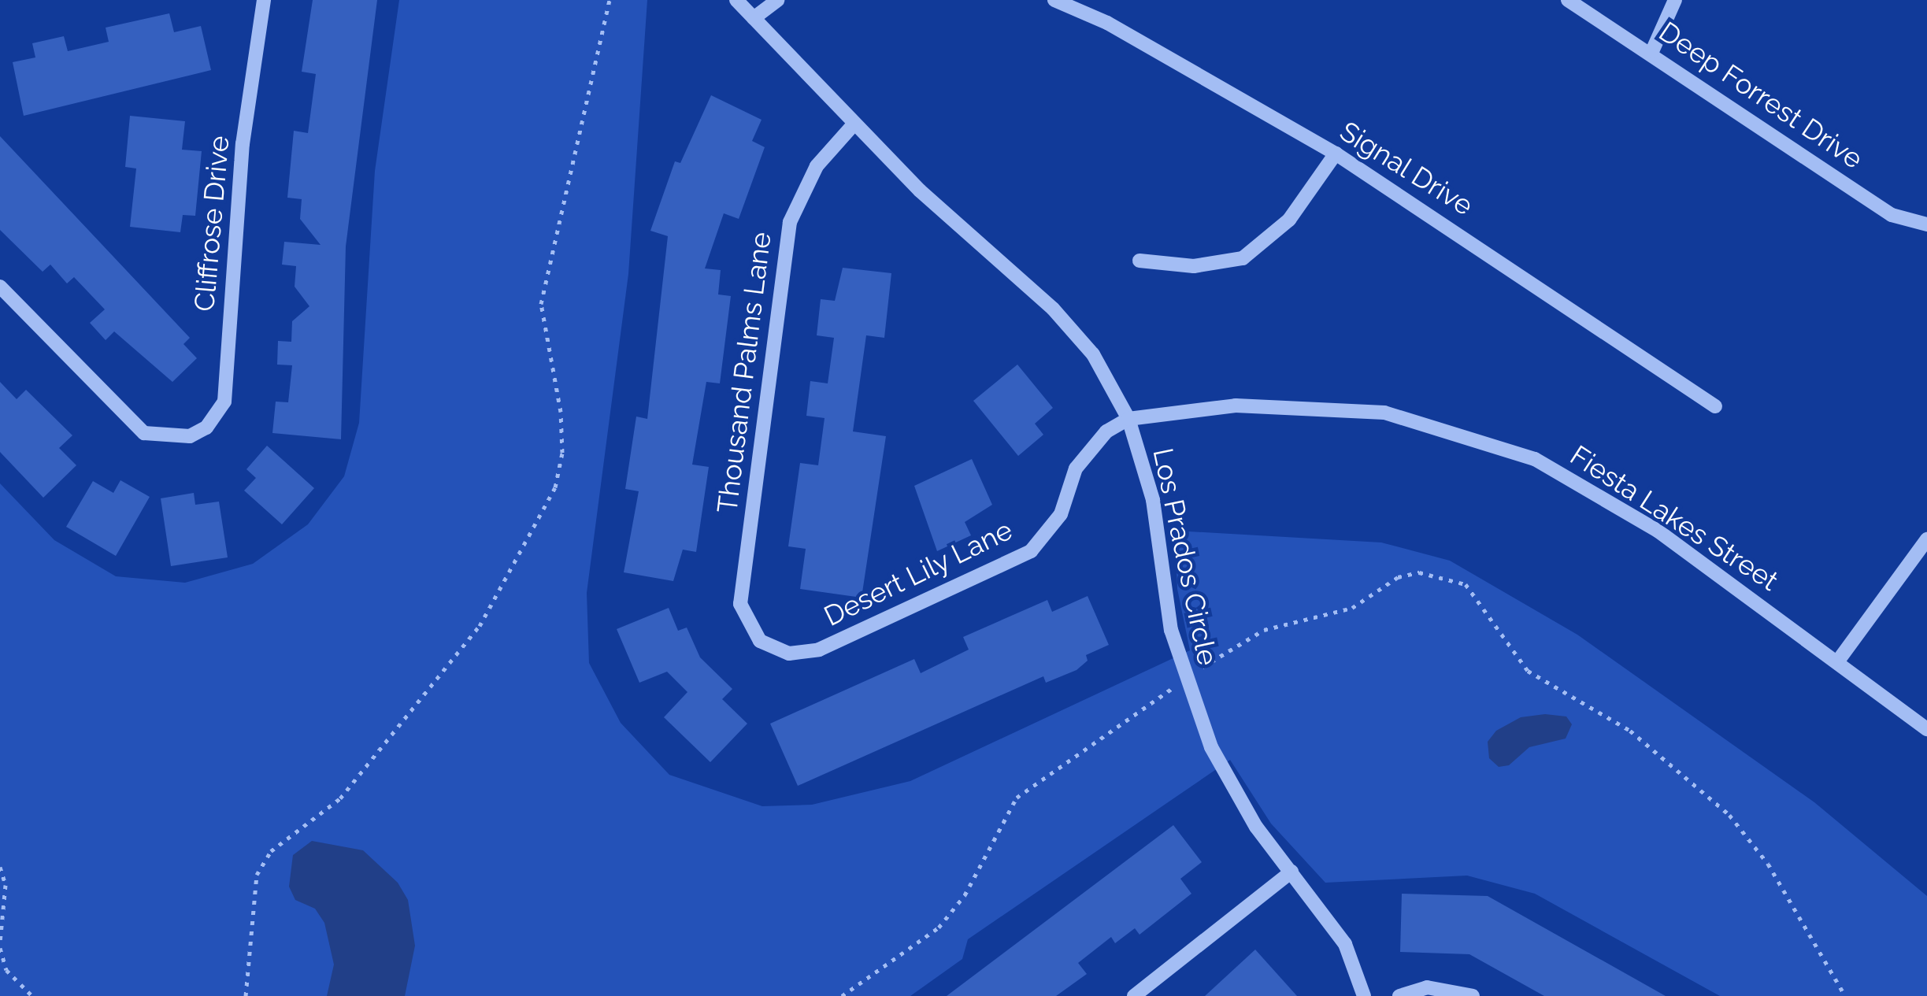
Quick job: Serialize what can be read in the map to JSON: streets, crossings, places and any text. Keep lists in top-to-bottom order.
{
  "streets": {
    "street": [
      "Deep Forrest Drive",
      "Signal Drive",
      "Cliffrose Drive",
      "Thousand Palms Lane",
      "Fiesta Lakes Street",
      "Los Prados Circle",
      "Desert Lily Lane"
    ]
  },
  "crossings": [
    ["Thousand Palms Lane", "Los Prados Circle"],
    ["Thousand Palms Lane", "Desert Lily Lane"],
    ["Fiesta Lakes Street", "Los Prados Circle"],
    ["Fiesta Lakes Street", "Desert Lily Lane"],
    ["Los Prados Circle", "Desert Lily Lane"]
  ]
}
